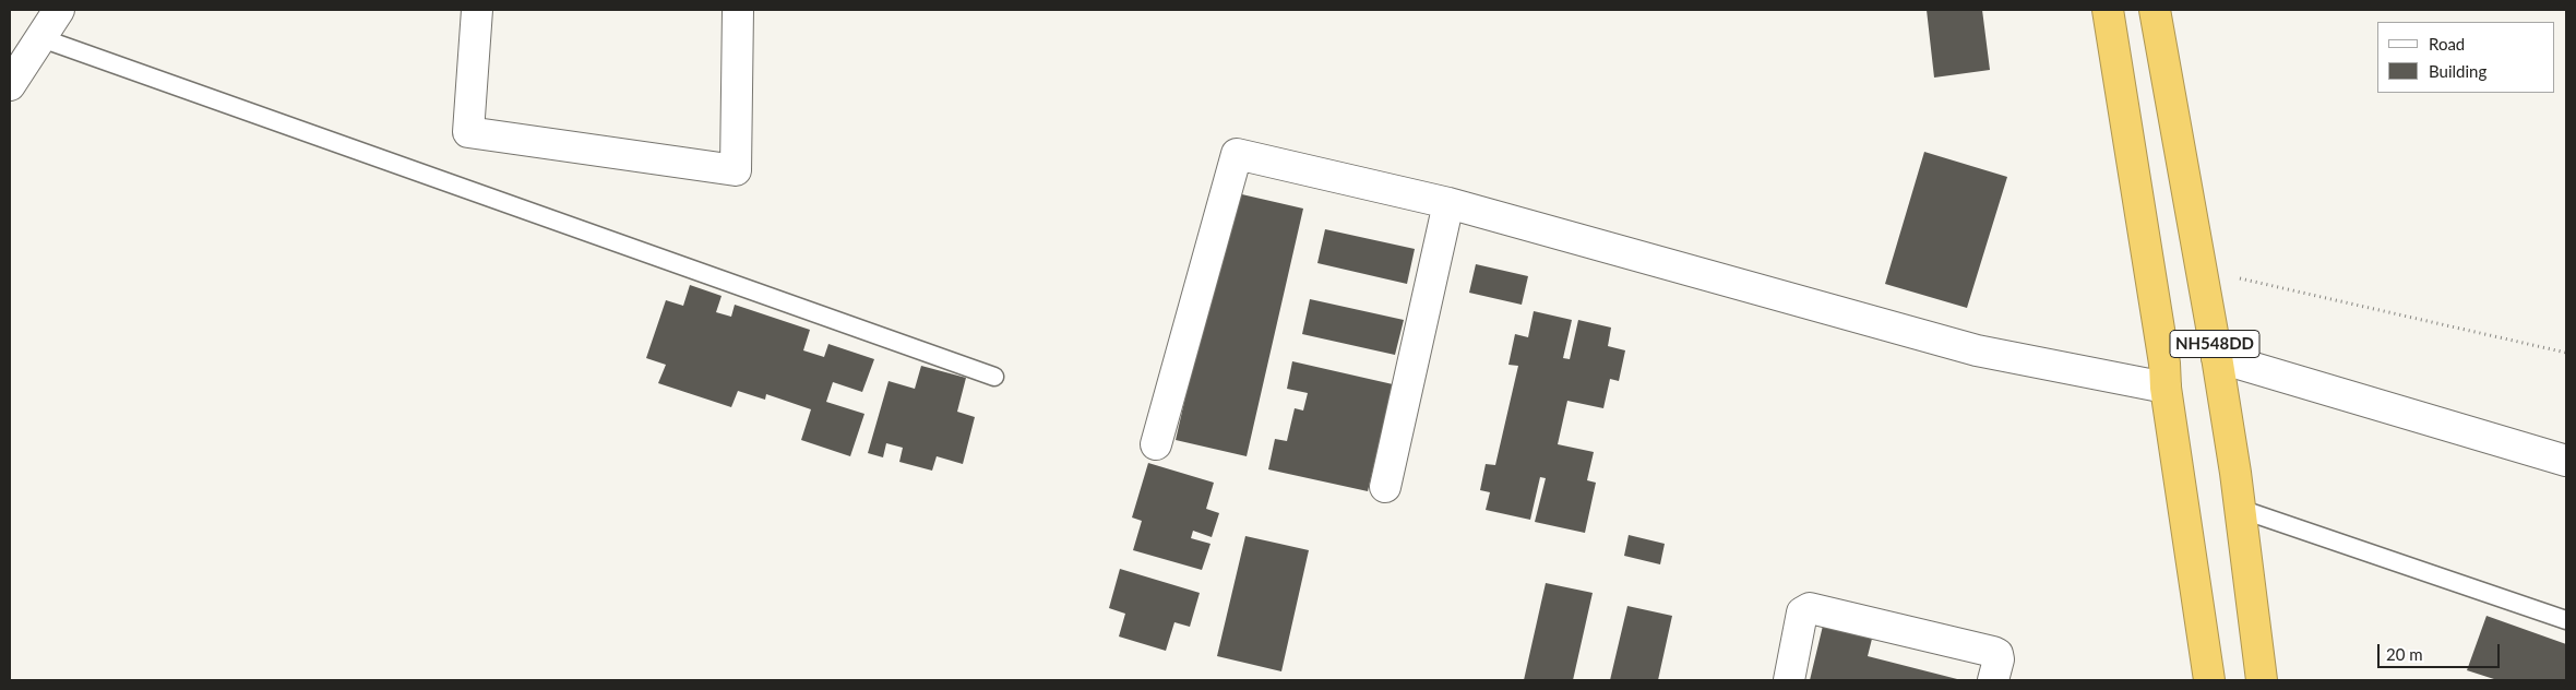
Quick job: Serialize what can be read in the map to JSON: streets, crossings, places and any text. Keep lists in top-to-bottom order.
{
  "streets": {
    "highway": ["NH548DD"]
  },
  "legend": ["Road", "Building"],
  "scale_bar": "20 m"
}
